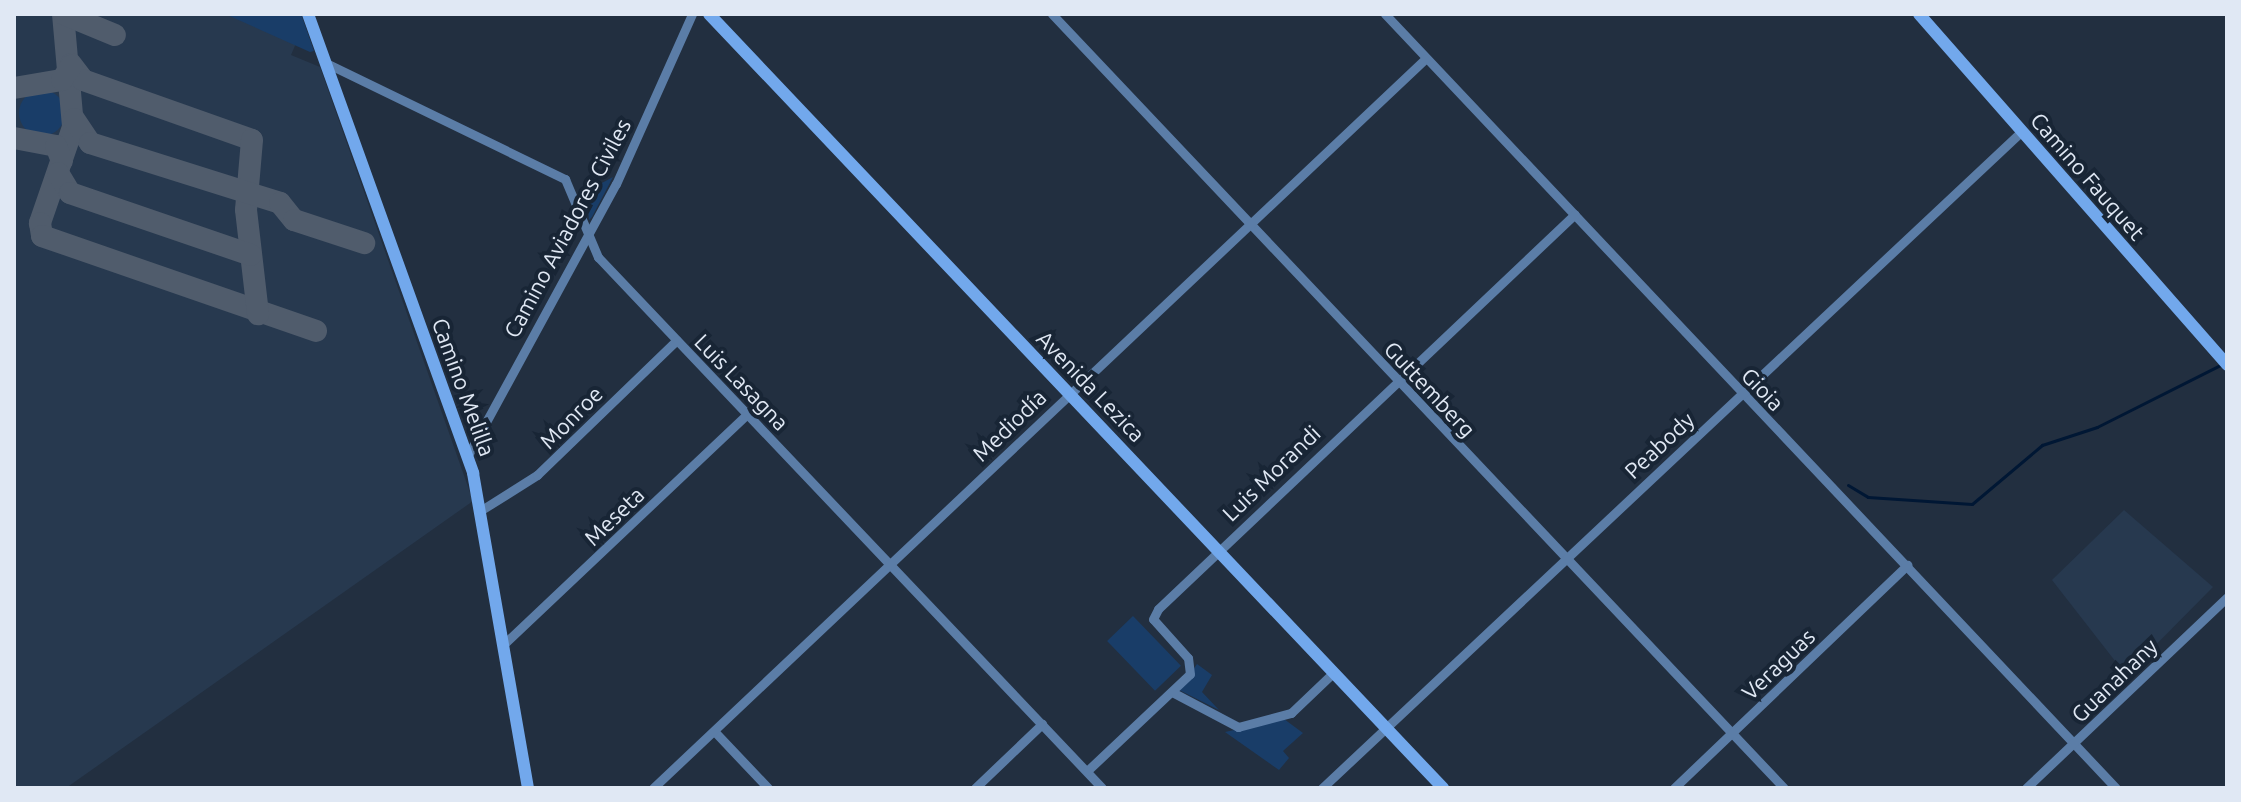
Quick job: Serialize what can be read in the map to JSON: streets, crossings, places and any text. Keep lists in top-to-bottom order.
{
  "streets": {
    "street": [
      "Camino Fauquet",
      "Camino Aviadores Civiles",
      "Luis Lasagna",
      "Avenida Lezica",
      "Camino Melilla",
      "Guttemberg",
      "Gioia",
      "Monroe",
      "Mediodía",
      "Peabody",
      "Luis Morandi",
      "Meseta",
      "Veraguas",
      "Guanahany"
    ]
  },
  "crossings": [
    ["Camino Fauquet", "Peabody"],
    ["Camino Aviadores Civiles", "Luis Lasagna"],
    ["Camino Aviadores Civiles", "Camino Melilla"],
    ["Luis Lasagna", "Camino Melilla"],
    ["Luis Lasagna", "Monroe"],
    ["Luis Lasagna", "Mediodía"],
    ["Luis Lasagna", "Luis Morandi"],
    ["Luis Lasagna", "Meseta"],
    ["Avenida Lezica", "Mediodía"],
    ["Avenida Lezica", "Peabody"],
    ["Avenida Lezica", "Luis Morandi"],
    ["Camino Melilla", "Monroe"],
    ["Camino Melilla", "Meseta"],
    ["Guttemberg", "Mediodía"],
    ["Guttemberg", "Peabody"],
    ["Guttemberg", "Luis Morandi"],
    ["Guttemberg", "Veraguas"],
    ["Gioia", "Mediodía"],
    ["Gioia", "Peabody"],
    ["Gioia", "Luis Morandi"],
    ["Gioia", "Veraguas"],
    ["Gioia", "Guanahany"]
  ]
}
